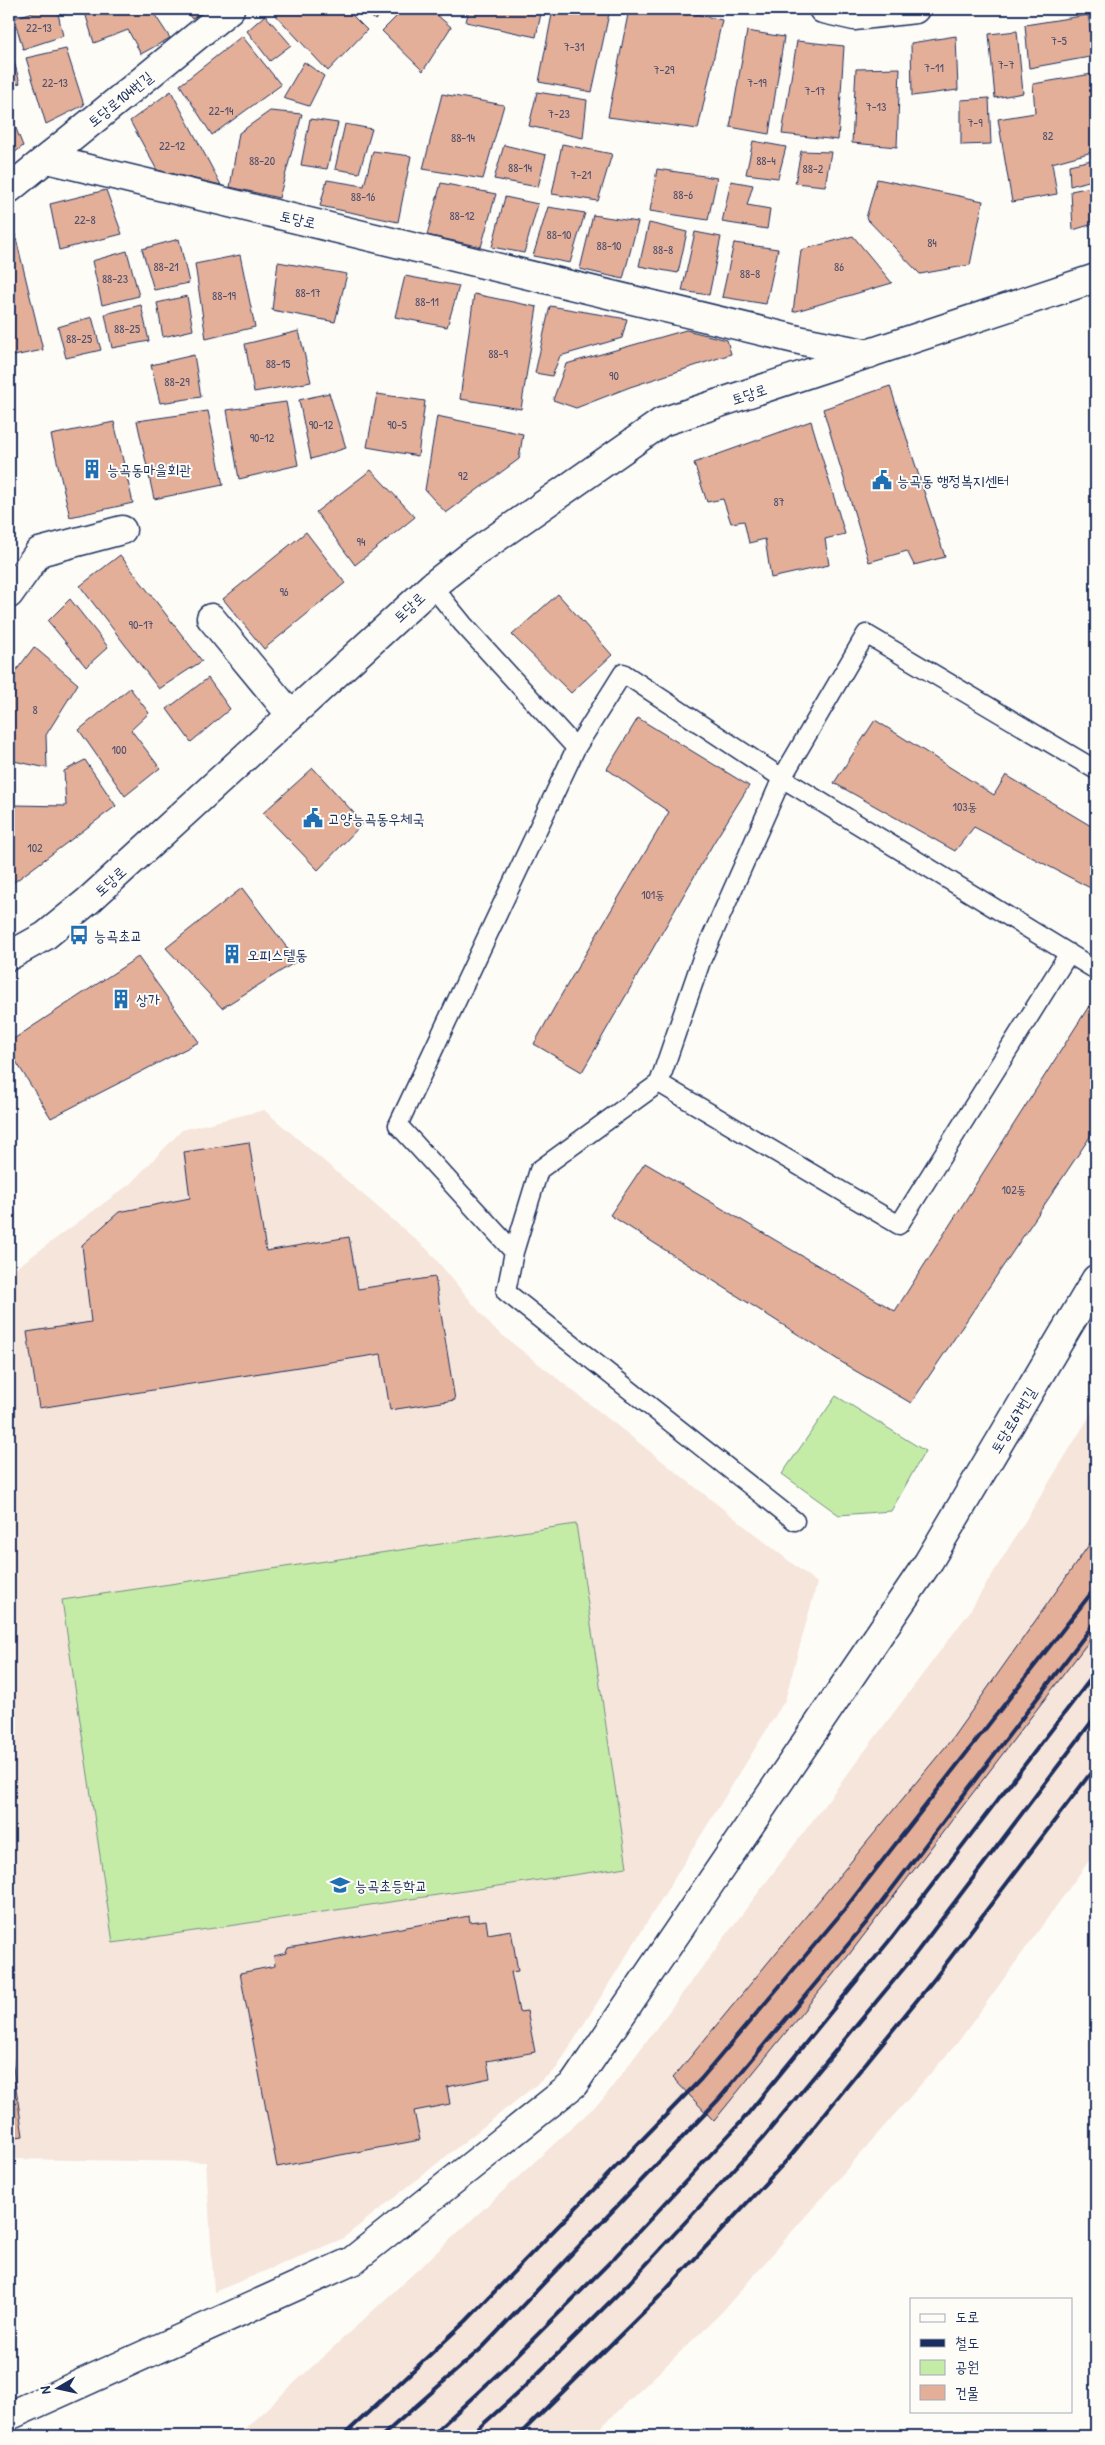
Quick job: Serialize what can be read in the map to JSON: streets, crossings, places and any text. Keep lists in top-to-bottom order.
{
  "streets": {
    "street": ["토당로104번길", "토당로", "토당로67번길"]
  },
  "crossings": [
    ["토당로104번길", "토당로"]
  ],
  "places": {
    "building": ["능곡동마을회관", "오피스텔동", "상가"],
    "public building": ["능곡동 행정복지센터", "고양능곡동우체국"],
    "bus stop": ["능곡초교"],
    "school or university": ["능곡초등학교"]
  },
  "house_numbers": [
    "22-13",
    "7-5",
    "7-31",
    "7-7",
    "7-11",
    "7-29",
    "22-13",
    "7-19",
    "7-17",
    "7-13",
    "22-14",
    "7-23",
    "7-9",
    "82",
    "88-14",
    "22-12",
    "88-20",
    "88-4",
    "88-14",
    "88-2",
    "7-21",
    "88-6",
    "88-16",
    "88-12",
    "22-8",
    "88-10",
    "84",
    "88-10",
    "88-8",
    "88-21",
    "86",
    "88-8",
    "88-23",
    "88-17",
    "88-19",
    "88-11",
    "88-25",
    "88-25",
    "88-9",
    "88-15",
    "90",
    "88-29",
    "90-12",
    "90-5",
    "90-12",
    "92",
    "87",
    "94",
    "96",
    "90-17",
    "8",
    "100",
    "103동",
    "102",
    "101동",
    "102동"
  ],
  "legend": [
    "도로",
    "철도",
    "공원",
    "건물"
  ],
  "north": "left"
}
